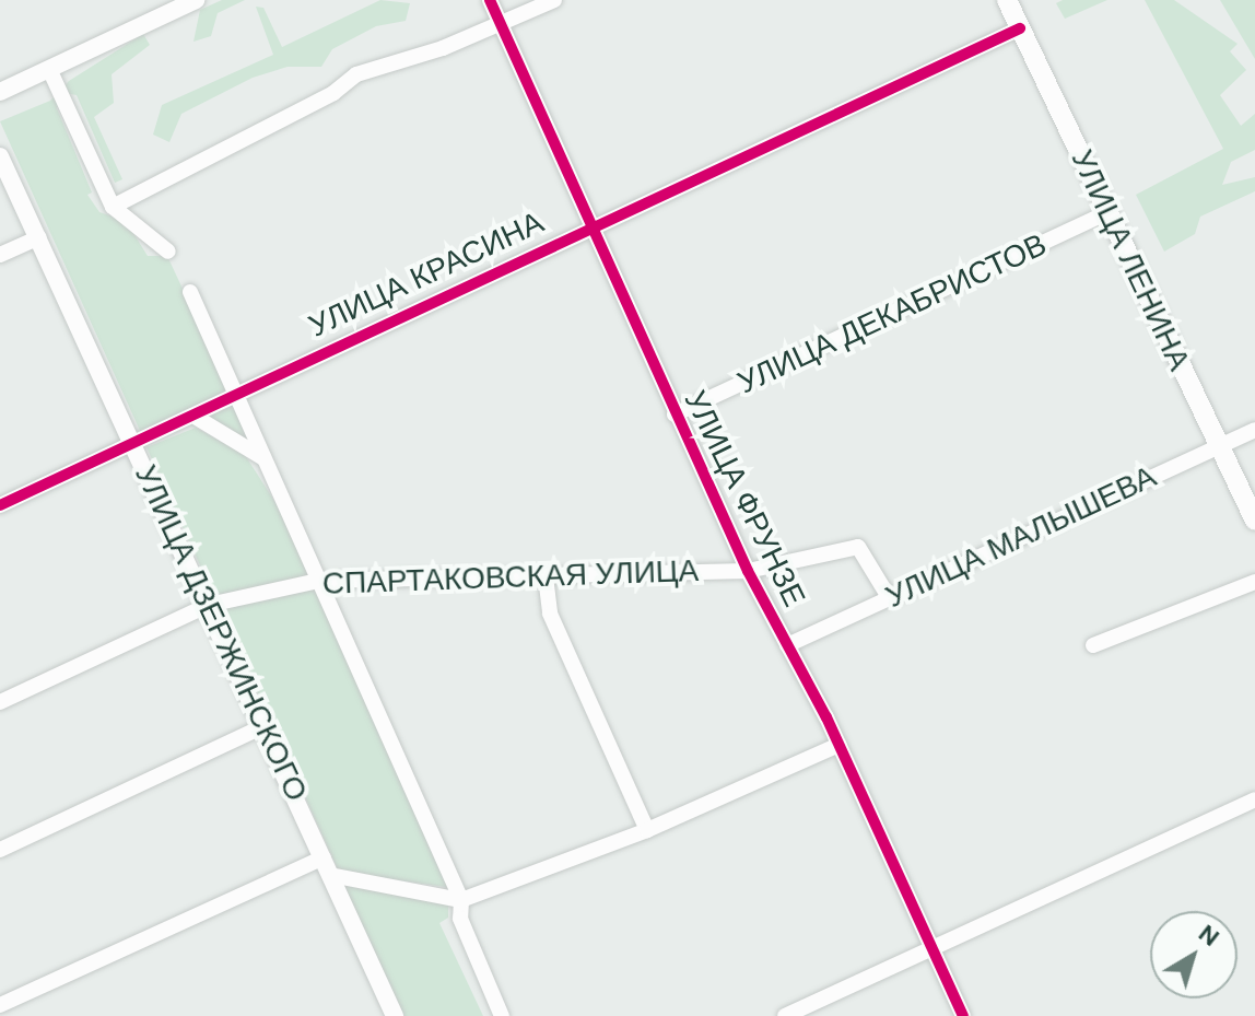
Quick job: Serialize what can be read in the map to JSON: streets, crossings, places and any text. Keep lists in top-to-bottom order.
{
  "streets": {
    "main road": ["УЛИЦА ЛЕНИНА"],
    "street": [
      "УЛИЦА КРАСИНА",
      "УЛИЦА ДЕКАБРИСТОВ",
      "УЛИЦА ФРУНЗЕ",
      "УЛИЦА МАЛЫШЕВА",
      "СПАРТАКОВСКАЯ УЛИЦА",
      "УЛИЦА ДЗЕРЖИНСКОГО"
    ]
  },
  "crossings": [
    ["УЛИЦА ЛЕНИНА", "УЛИЦА КРАСИНА"],
    ["УЛИЦА ЛЕНИНА", "УЛИЦА ДЕКАБРИСТОВ"],
    ["УЛИЦА ЛЕНИНА", "УЛИЦА МАЛЫШЕВА"],
    ["УЛИЦА КРАСИНА", "УЛИЦА ФРУНЗЕ"],
    ["УЛИЦА КРАСИНА", "УЛИЦА ДЗЕРЖИНСКОГО"],
    ["УЛИЦА ДЕКАБРИСТОВ", "УЛИЦА ФРУНЗЕ"],
    ["УЛИЦА ФРУНЗЕ", "УЛИЦА МАЛЫШЕВА"],
    ["УЛИЦА ФРУНЗЕ", "СПАРТАКОВСКАЯ УЛИЦА"],
    ["УЛИЦА МАЛЫШЕВА", "СПАРТАКОВСКАЯ УЛИЦА"],
    ["СПАРТАКОВСКАЯ УЛИЦА", "УЛИЦА ДЗЕРЖИНСКОГО"]
  ],
  "north": "top right"
}
